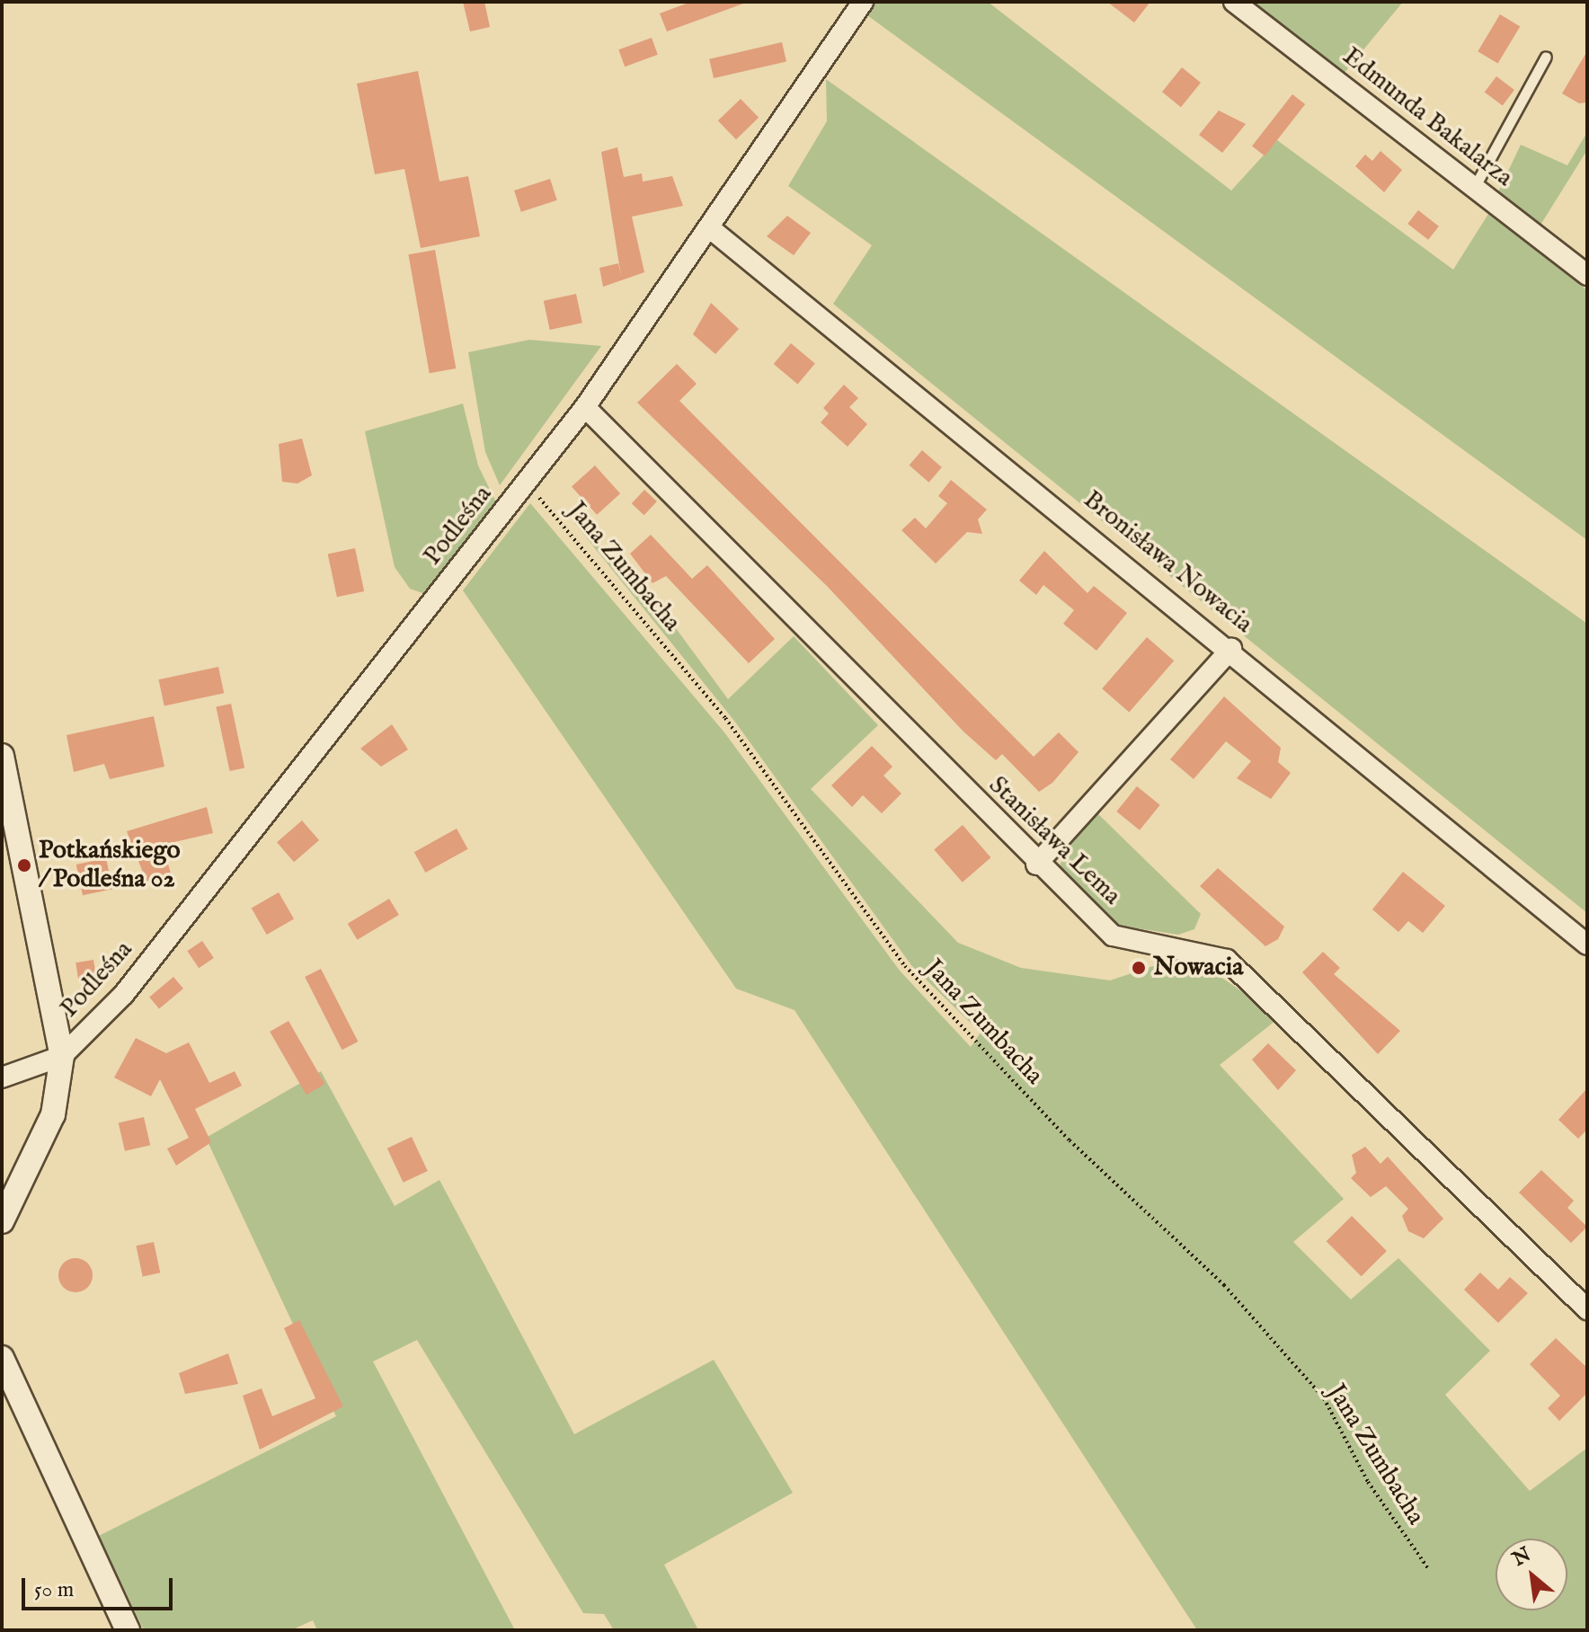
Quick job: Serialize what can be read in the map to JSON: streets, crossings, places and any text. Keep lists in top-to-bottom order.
{
  "streets": {
    "street": [
      "Edmunda Bakalarza",
      "Podleśna",
      "Bronisława Nowacia",
      "Stanisława Lema"
    ],
    "path": ["Jana Zumbacha"]
  },
  "crossings": [
    ["Podleśna", "Bronisława Nowacia"],
    ["Podleśna", "Jana Zumbacha"],
    ["Podleśna", "Stanisława Lema"]
  ],
  "places": ["Potkańskiego / Podleśna 02", "Nowacia"],
  "scale_bar": "50 m",
  "north": "top left"
}
